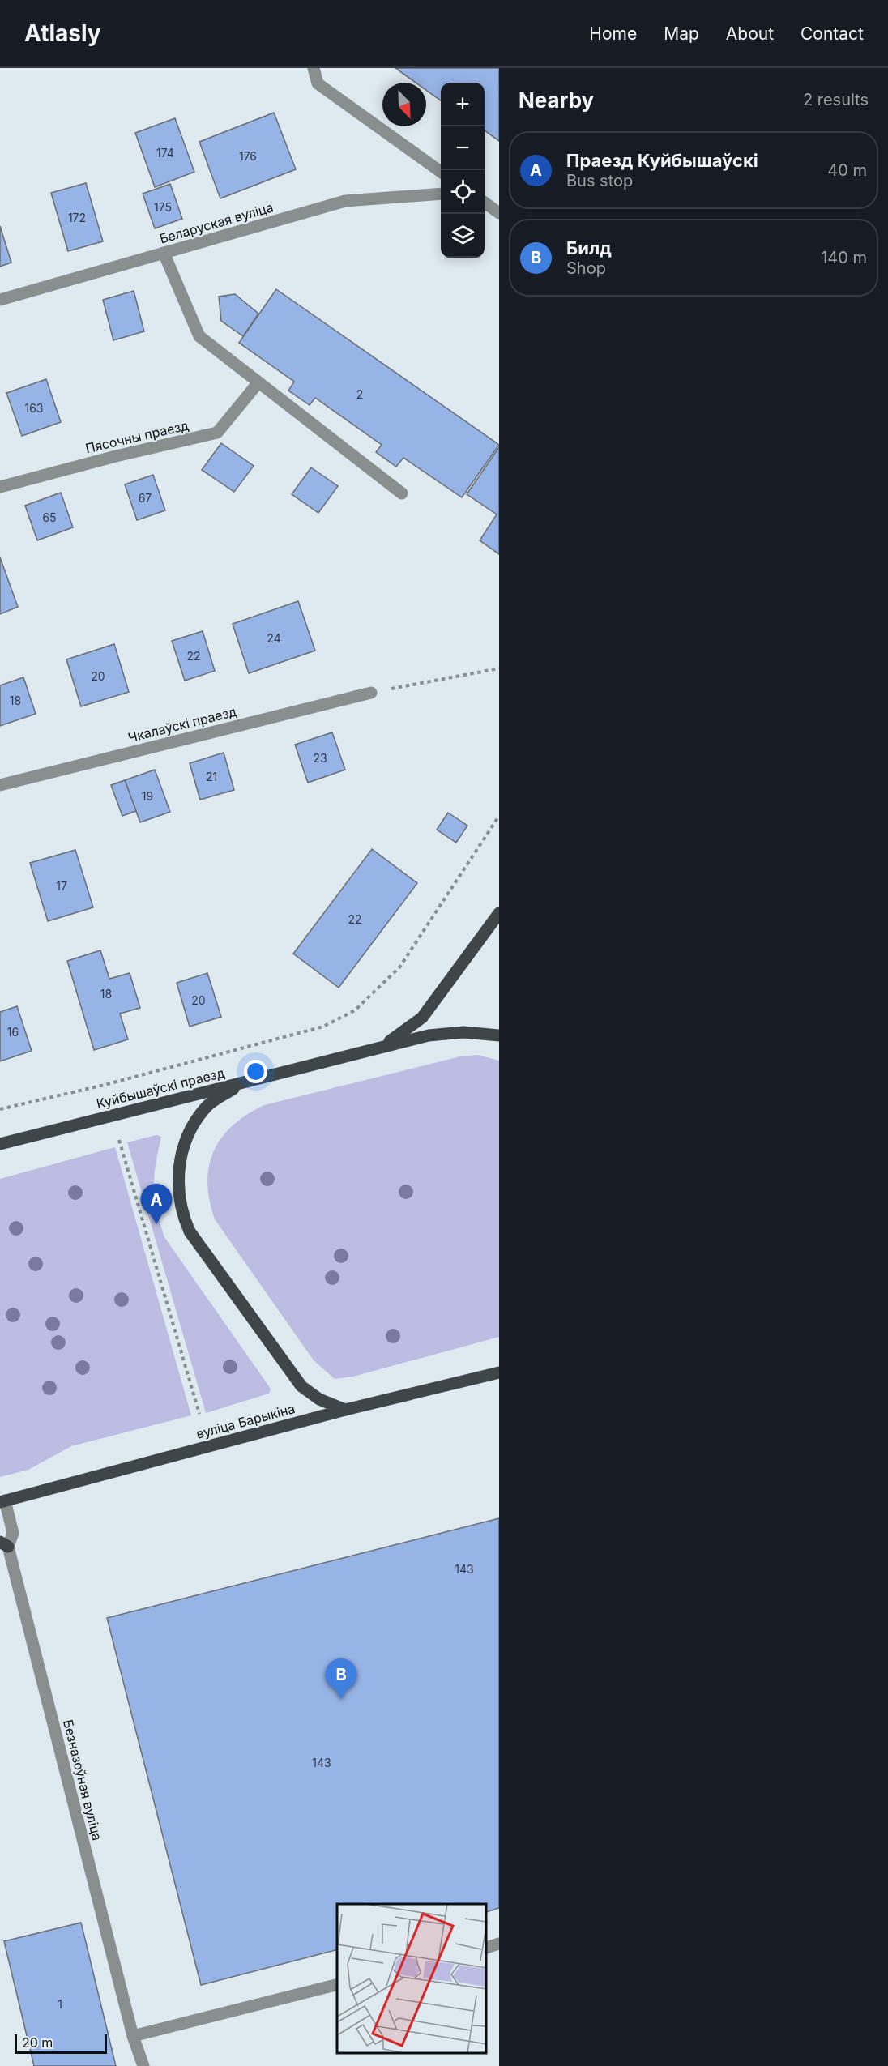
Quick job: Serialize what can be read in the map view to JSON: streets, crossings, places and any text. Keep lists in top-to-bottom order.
{
  "streets": {
    "main road": ["Куйбышаўскі праезд", "вуліца Барыкіна"],
    "street": [
      "Беларуская вуліца",
      "Пясочны праезд",
      "Чкалаўскі праезд",
      "Безназоўная вуліца"
    ]
  },
  "crossings": [
    ["вуліца Барыкіна", "Безназоўная вуліца"]
  ],
  "house_numbers": [
    "174",
    "176",
    "175",
    "172",
    "2",
    "163",
    "67",
    "65",
    "24",
    "22",
    "20",
    "18",
    "23",
    "21",
    "19",
    "17",
    "22",
    "18",
    "20",
    "16",
    "143",
    "143",
    "1"
  ],
  "scale_bar": "20 m",
  "north": "bottom right",
  "page": {
    "header": "Atlasly",
    "nav": [
      "Home",
      "Map",
      "About",
      "Contact"
    ],
    "heading": ["Nearby", "2 results"],
    "map_buttons": ["+", "−"],
    "list": [
      {
        "mark": "A",
        "name": "Праезд Куйбышаўскі",
        "note": "Bus stop",
        "value": "40 m"
      },
      {
        "mark": "B",
        "name": "Билд",
        "note": "Shop",
        "value": "140 m"
      }
    ],
    "pins": ["A", "B"],
    "scale": "20 m"
  }
}
